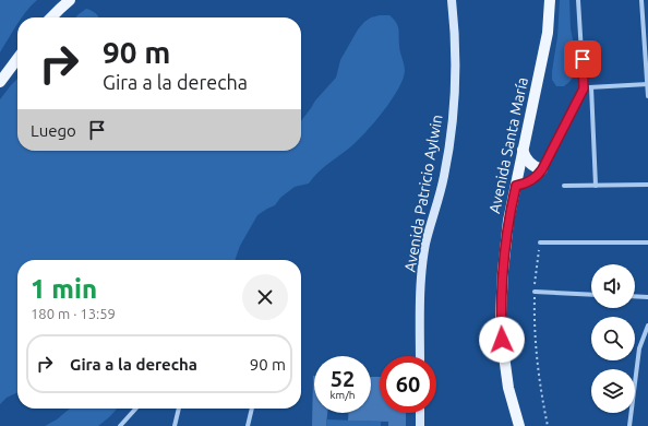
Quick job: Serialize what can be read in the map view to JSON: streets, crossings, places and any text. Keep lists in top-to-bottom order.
{
  "streets": {
    "main road": ["Avenida Santa María"],
    "street": ["Avenida Patricio Aylwin"]
  },
  "page": {
    "turn": ["90 m", "Gira a la derecha"],
    "then": "Luego",
    "heading": ["1 min", "180 m · 13:59"],
    "list": [
      {
        "name": "Gira a la derecha",
        "value": "90 m"
      }
    ],
    "speed": "52 km/h",
    "limit": "60"
  }
}
